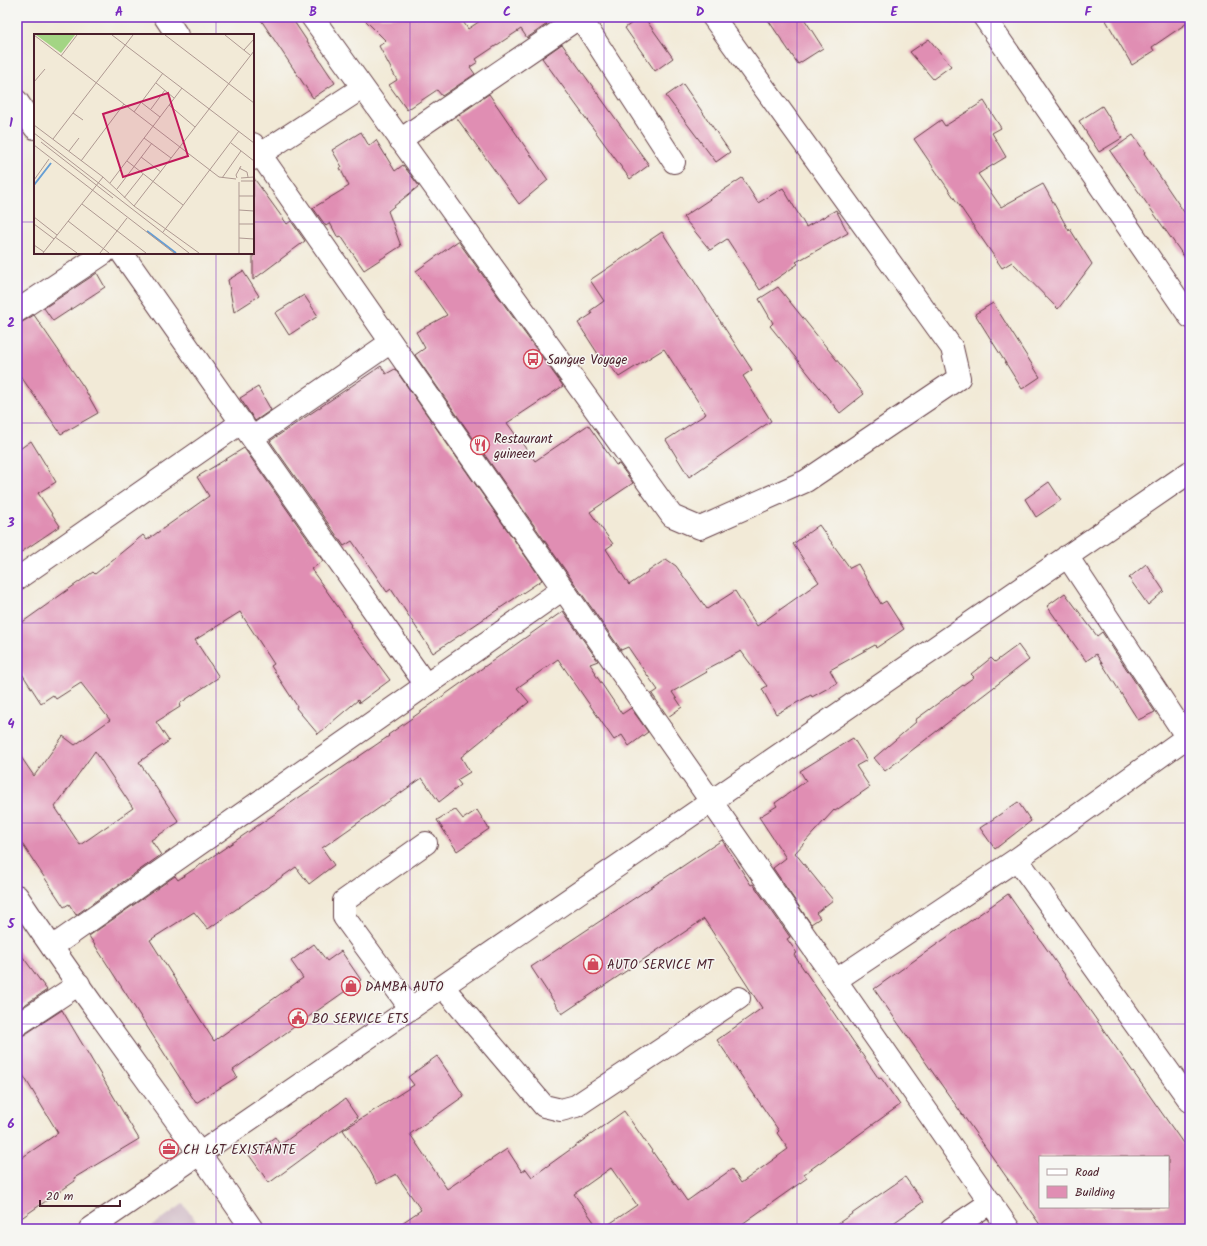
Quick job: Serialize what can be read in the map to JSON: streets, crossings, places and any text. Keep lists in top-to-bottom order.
{
  "places": {
    "bus stop": ["Sangue Voyage"],
    "restaurant": ["Restaurant guineen"],
    "shop": ["AUTO SERVICE MT", "DAMBA AUTO"],
    "public building": ["BO SERVICE ETS"],
    "office": ["CH L6T EXISTANTE"]
  },
  "legend": ["Road", "Building"],
  "scale_bar": "20 m",
  "grid": {
    "columns": [
      "A",
      "B",
      "C",
      "D",
      "E",
      "F"
    ],
    "rows": [
      "1",
      "2",
      "3",
      "4",
      "5",
      "6"
    ]
  }
}
